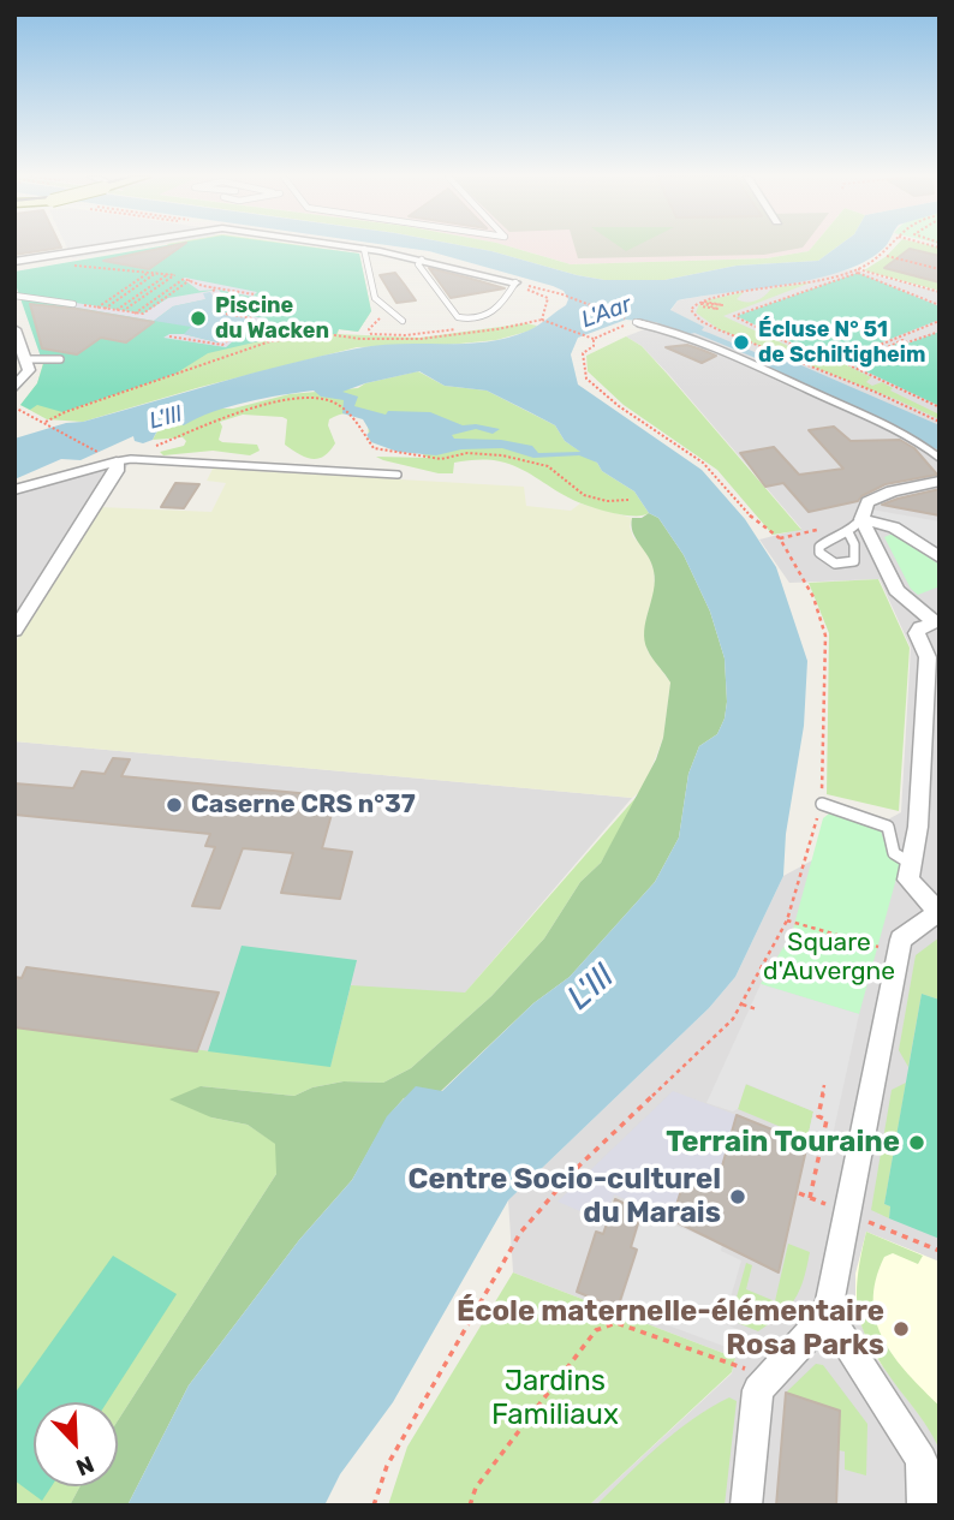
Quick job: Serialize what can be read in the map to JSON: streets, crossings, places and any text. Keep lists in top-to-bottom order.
{
  "water": ["L'Aar", "L'Ill"],
  "parks": ["Square d'Auvergne", "Jardins Familiaux"],
  "places": [
    "Piscine du Wacken",
    "Écluse N° 51 de Schiltigheim",
    "Caserne CRS n°37",
    "Terrain Touraine",
    "Centre Socio-culturel du Marais",
    "École maternelle-élémentaire Rosa Parks"
  ],
  "north": "bottom right"
}
